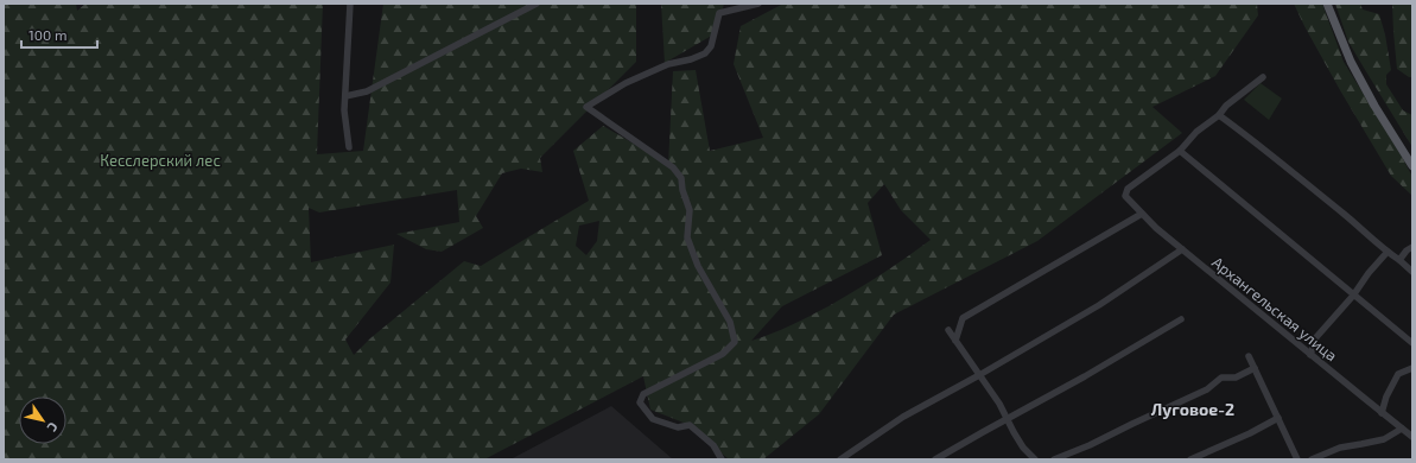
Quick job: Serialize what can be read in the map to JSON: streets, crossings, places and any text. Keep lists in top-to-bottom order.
{
  "streets": {
    "street": ["Архангельская улица"]
  },
  "districts": ["Луговое-2"],
  "parks": ["Кесслерский лес"],
  "scale_bar": "100 m",
  "north": "bottom right"
}
